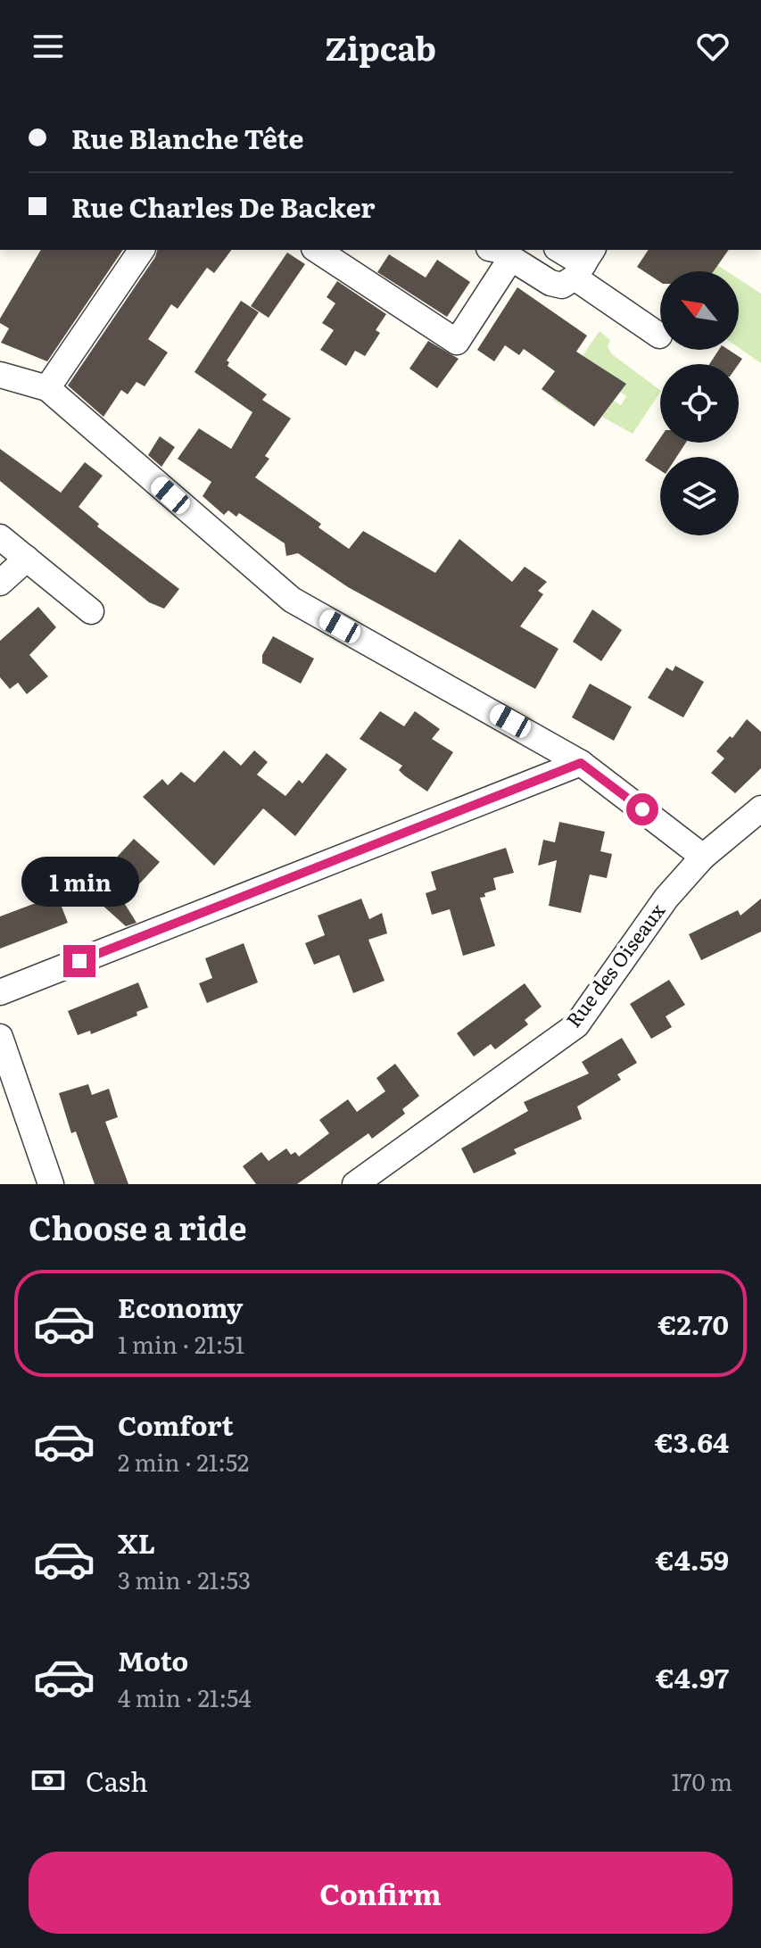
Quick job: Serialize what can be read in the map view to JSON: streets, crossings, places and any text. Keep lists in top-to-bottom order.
{
  "streets": {
    "street": ["Rue des Oiseaux"]
  },
  "north": "top left",
  "page": {
    "header": "Zipcab",
    "banner": ["Rue Blanche Tête", "Rue Charles De Backer"],
    "bubble": "1 min",
    "heading": "Choose a ride",
    "list": [
      {
        "name": "Economy",
        "note": "1 min · 21:51",
        "value": "€2.70"
      },
      {
        "name": "Comfort",
        "note": "2 min · 21:52",
        "value": "€3.64"
      },
      {
        "name": "XL",
        "note": "3 min · 21:53",
        "value": "€4.59"
      },
      {
        "name": "Moto",
        "note": "4 min · 21:54",
        "value": "€4.97"
      }
    ],
    "pay": ["Cash", "170 m"],
    "buttons": "Confirm"
  }
}
